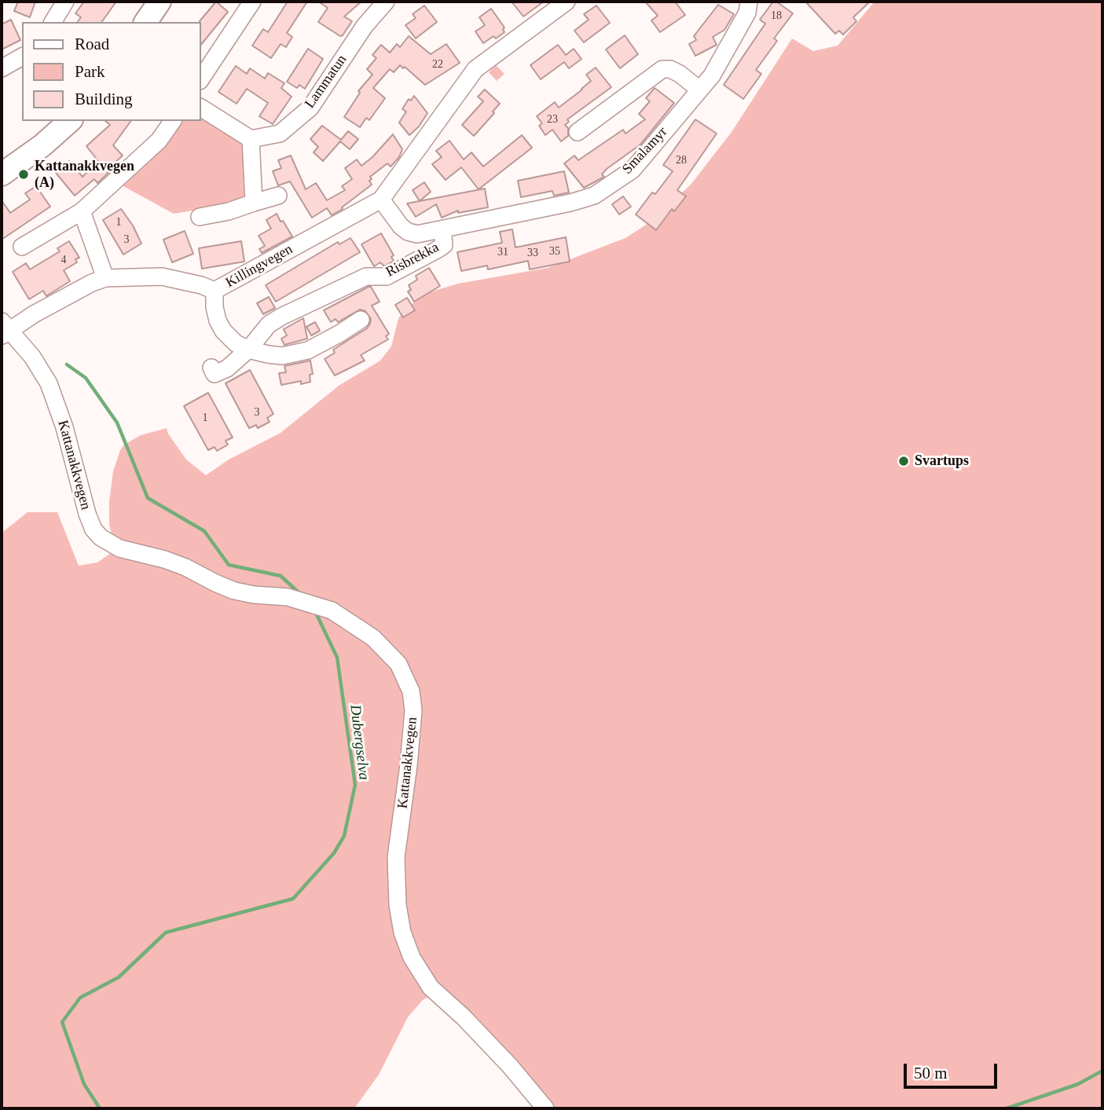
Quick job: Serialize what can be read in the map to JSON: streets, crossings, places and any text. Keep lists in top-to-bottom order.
{
  "streets": {
    "street": [
      "Lammatun",
      "Smalamyr",
      "Risbrekka",
      "Killingvegen",
      "Kattanakkvegen"
    ]
  },
  "crossings": [
    ["Smalamyr", "Risbrekka"],
    ["Killingvegen", "Kattanakkvegen"]
  ],
  "water": ["Dubergselva"],
  "places": ["Kattanakkvegen (A)", "Svartups"],
  "house_numbers": [
    "18",
    "22",
    "23",
    "28",
    "1",
    "3",
    "35",
    "31",
    "33",
    "4",
    "3",
    "1"
  ],
  "legend": ["Road", "Park", "Building"],
  "scale_bar": "50 m"
}
